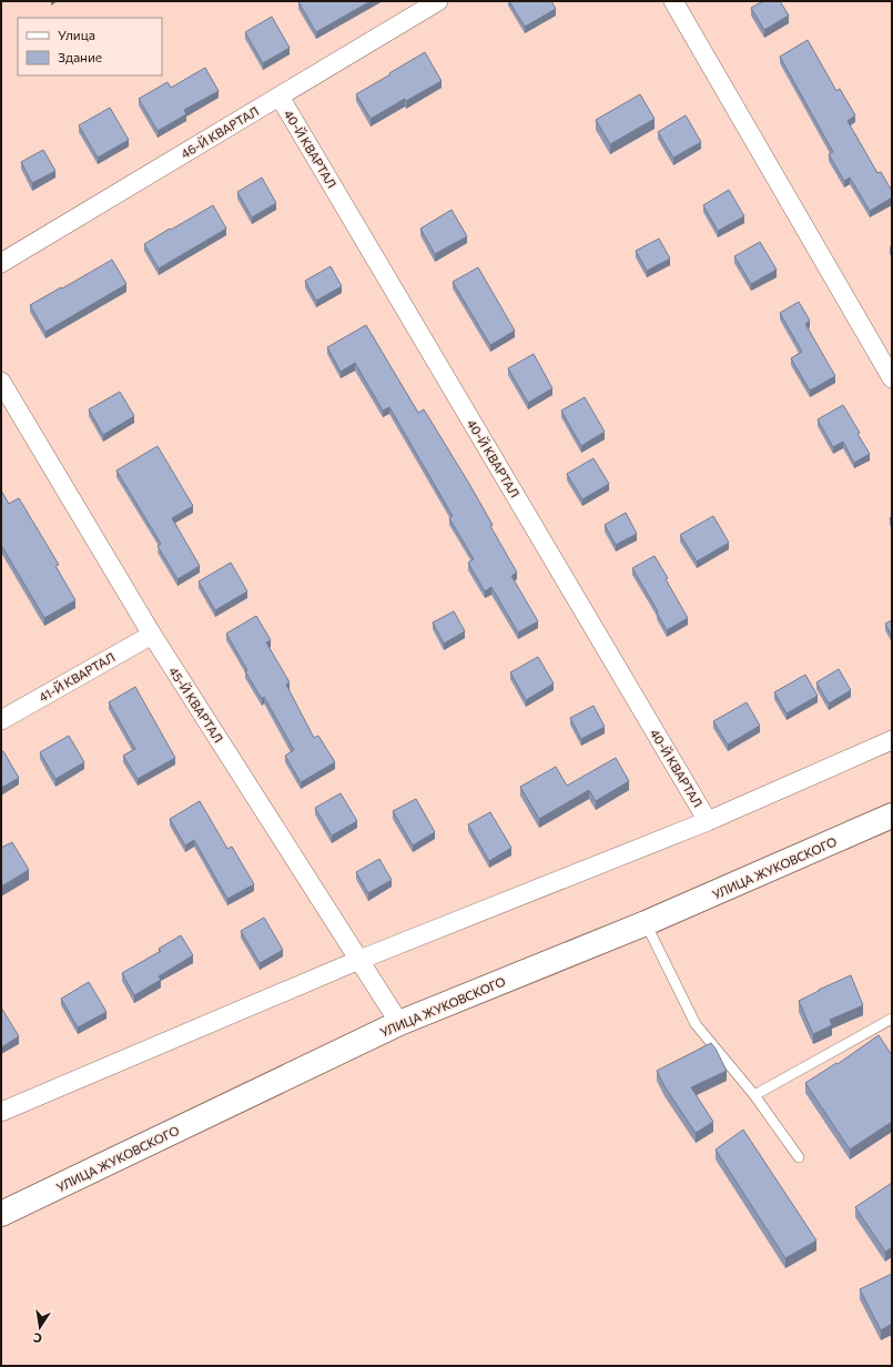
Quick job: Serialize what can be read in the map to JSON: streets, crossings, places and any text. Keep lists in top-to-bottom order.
{
  "streets": {
    "street": [
      "46-Й КВАРТАЛ",
      "40-Й КВАРТАЛ",
      "41-Й КВАРТАЛ",
      "45-Й КВАРТАЛ",
      "УЛИЦА ЖУКОВСКОГО"
    ]
  },
  "crossings": [
    ["46-Й КВАРТАЛ", "40-Й КВАРТАЛ"],
    ["41-Й КВАРТАЛ", "45-Й КВАРТАЛ"],
    ["45-Й КВАРТАЛ", "УЛИЦА ЖУКОВСКОГО"]
  ],
  "legend": ["Улица", "Здание"],
  "north": "bottom"
}
